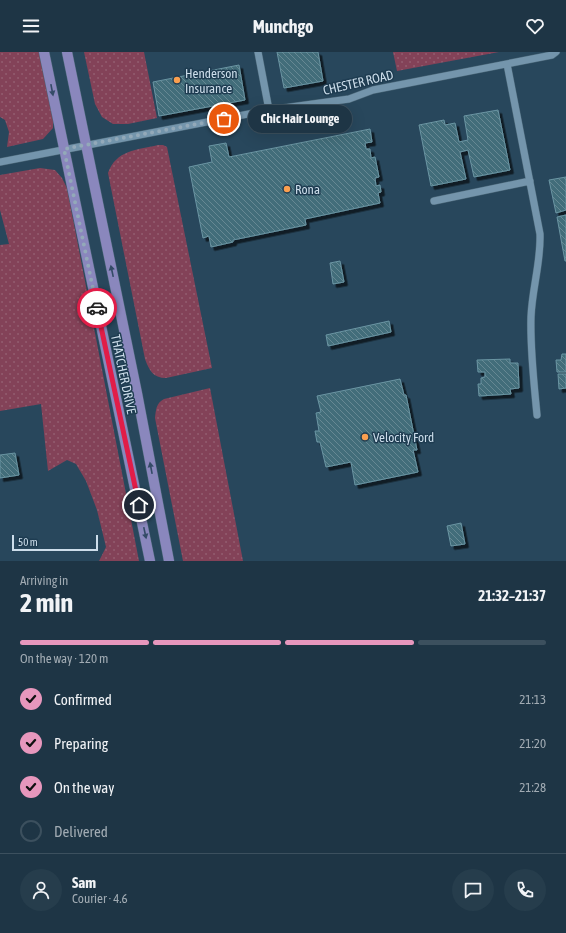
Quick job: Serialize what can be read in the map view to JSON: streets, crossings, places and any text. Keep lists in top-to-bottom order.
{
  "streets": {
    "main road": ["THATCHER DRIVE"],
    "street": ["CHESTER ROAD"]
  },
  "crossings": [
    ["CHESTER ROAD", "THATCHER DRIVE"]
  ],
  "places": [
    "Henderson Insurance",
    "Chic Hair Lounge",
    "Rona",
    "Velocity Ford"
  ],
  "scale_bar": "50 m",
  "page": {
    "header": "Munchgo",
    "bubble": "Chic Hair Lounge",
    "scale": "50 m",
    "heading": ["2 min", "Arriving in", "21:32–21:37"],
    "panel": ["Sam", "Courier · 4.6"],
    "bar": "On the way · 120 m",
    "list": [
      ["Confirmed", "21:13"],
      ["Preparing", "21:20"],
      ["On the way", "21:28"],
      "Delivered"
    ]
  }
}
